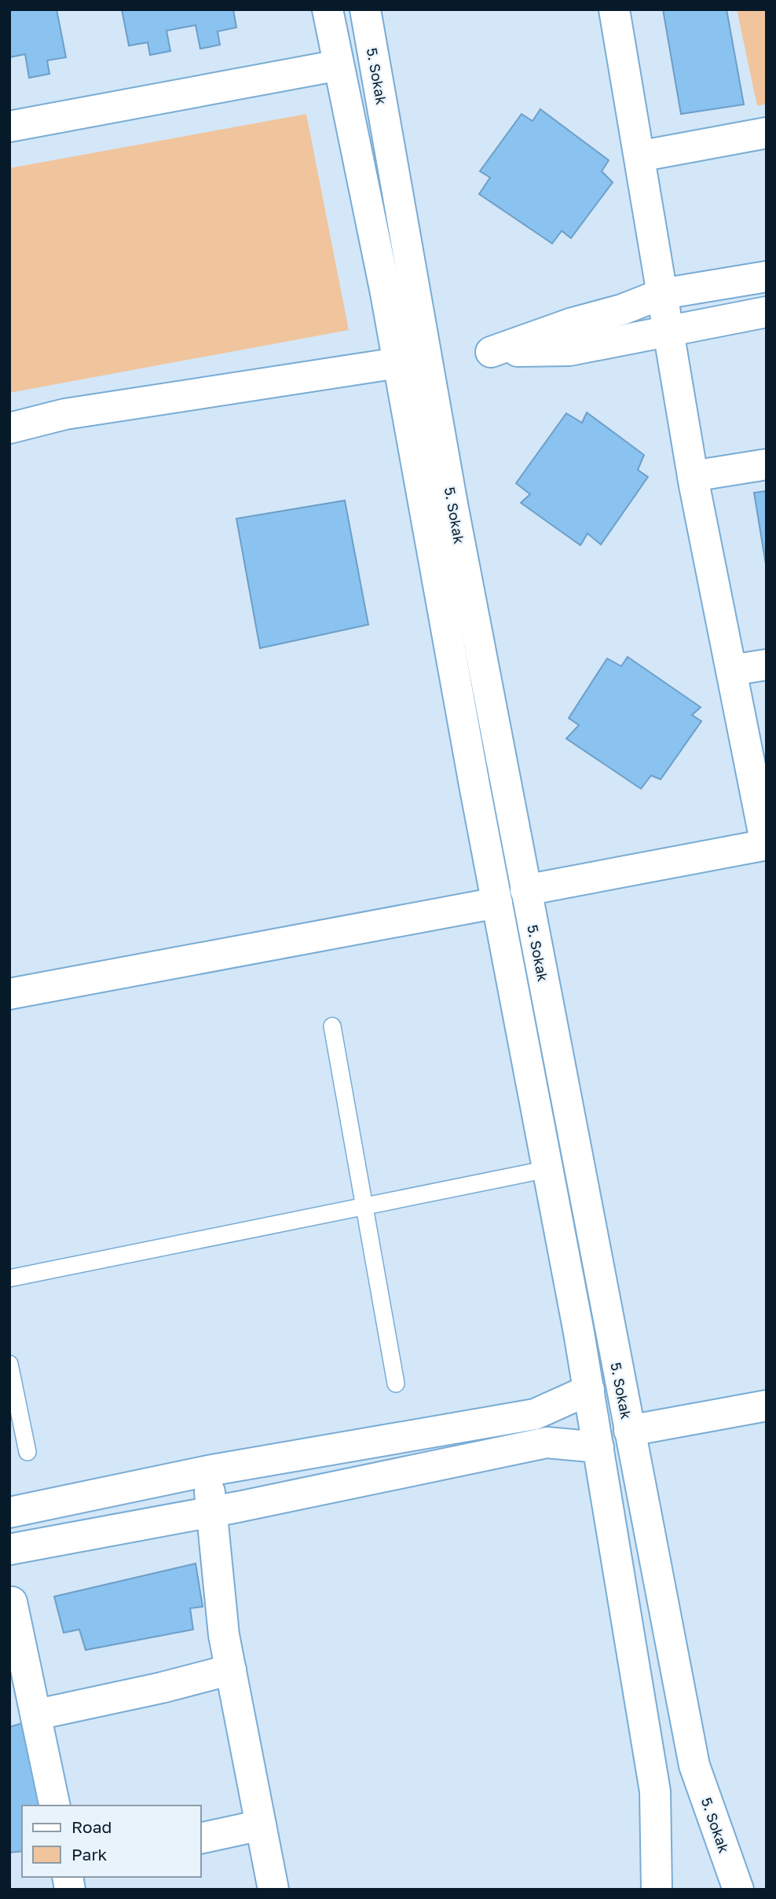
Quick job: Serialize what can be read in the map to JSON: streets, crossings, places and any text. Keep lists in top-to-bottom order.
{
  "streets": {
    "street": ["5. Sokak"]
  },
  "legend": ["Road", "Park"]
}
